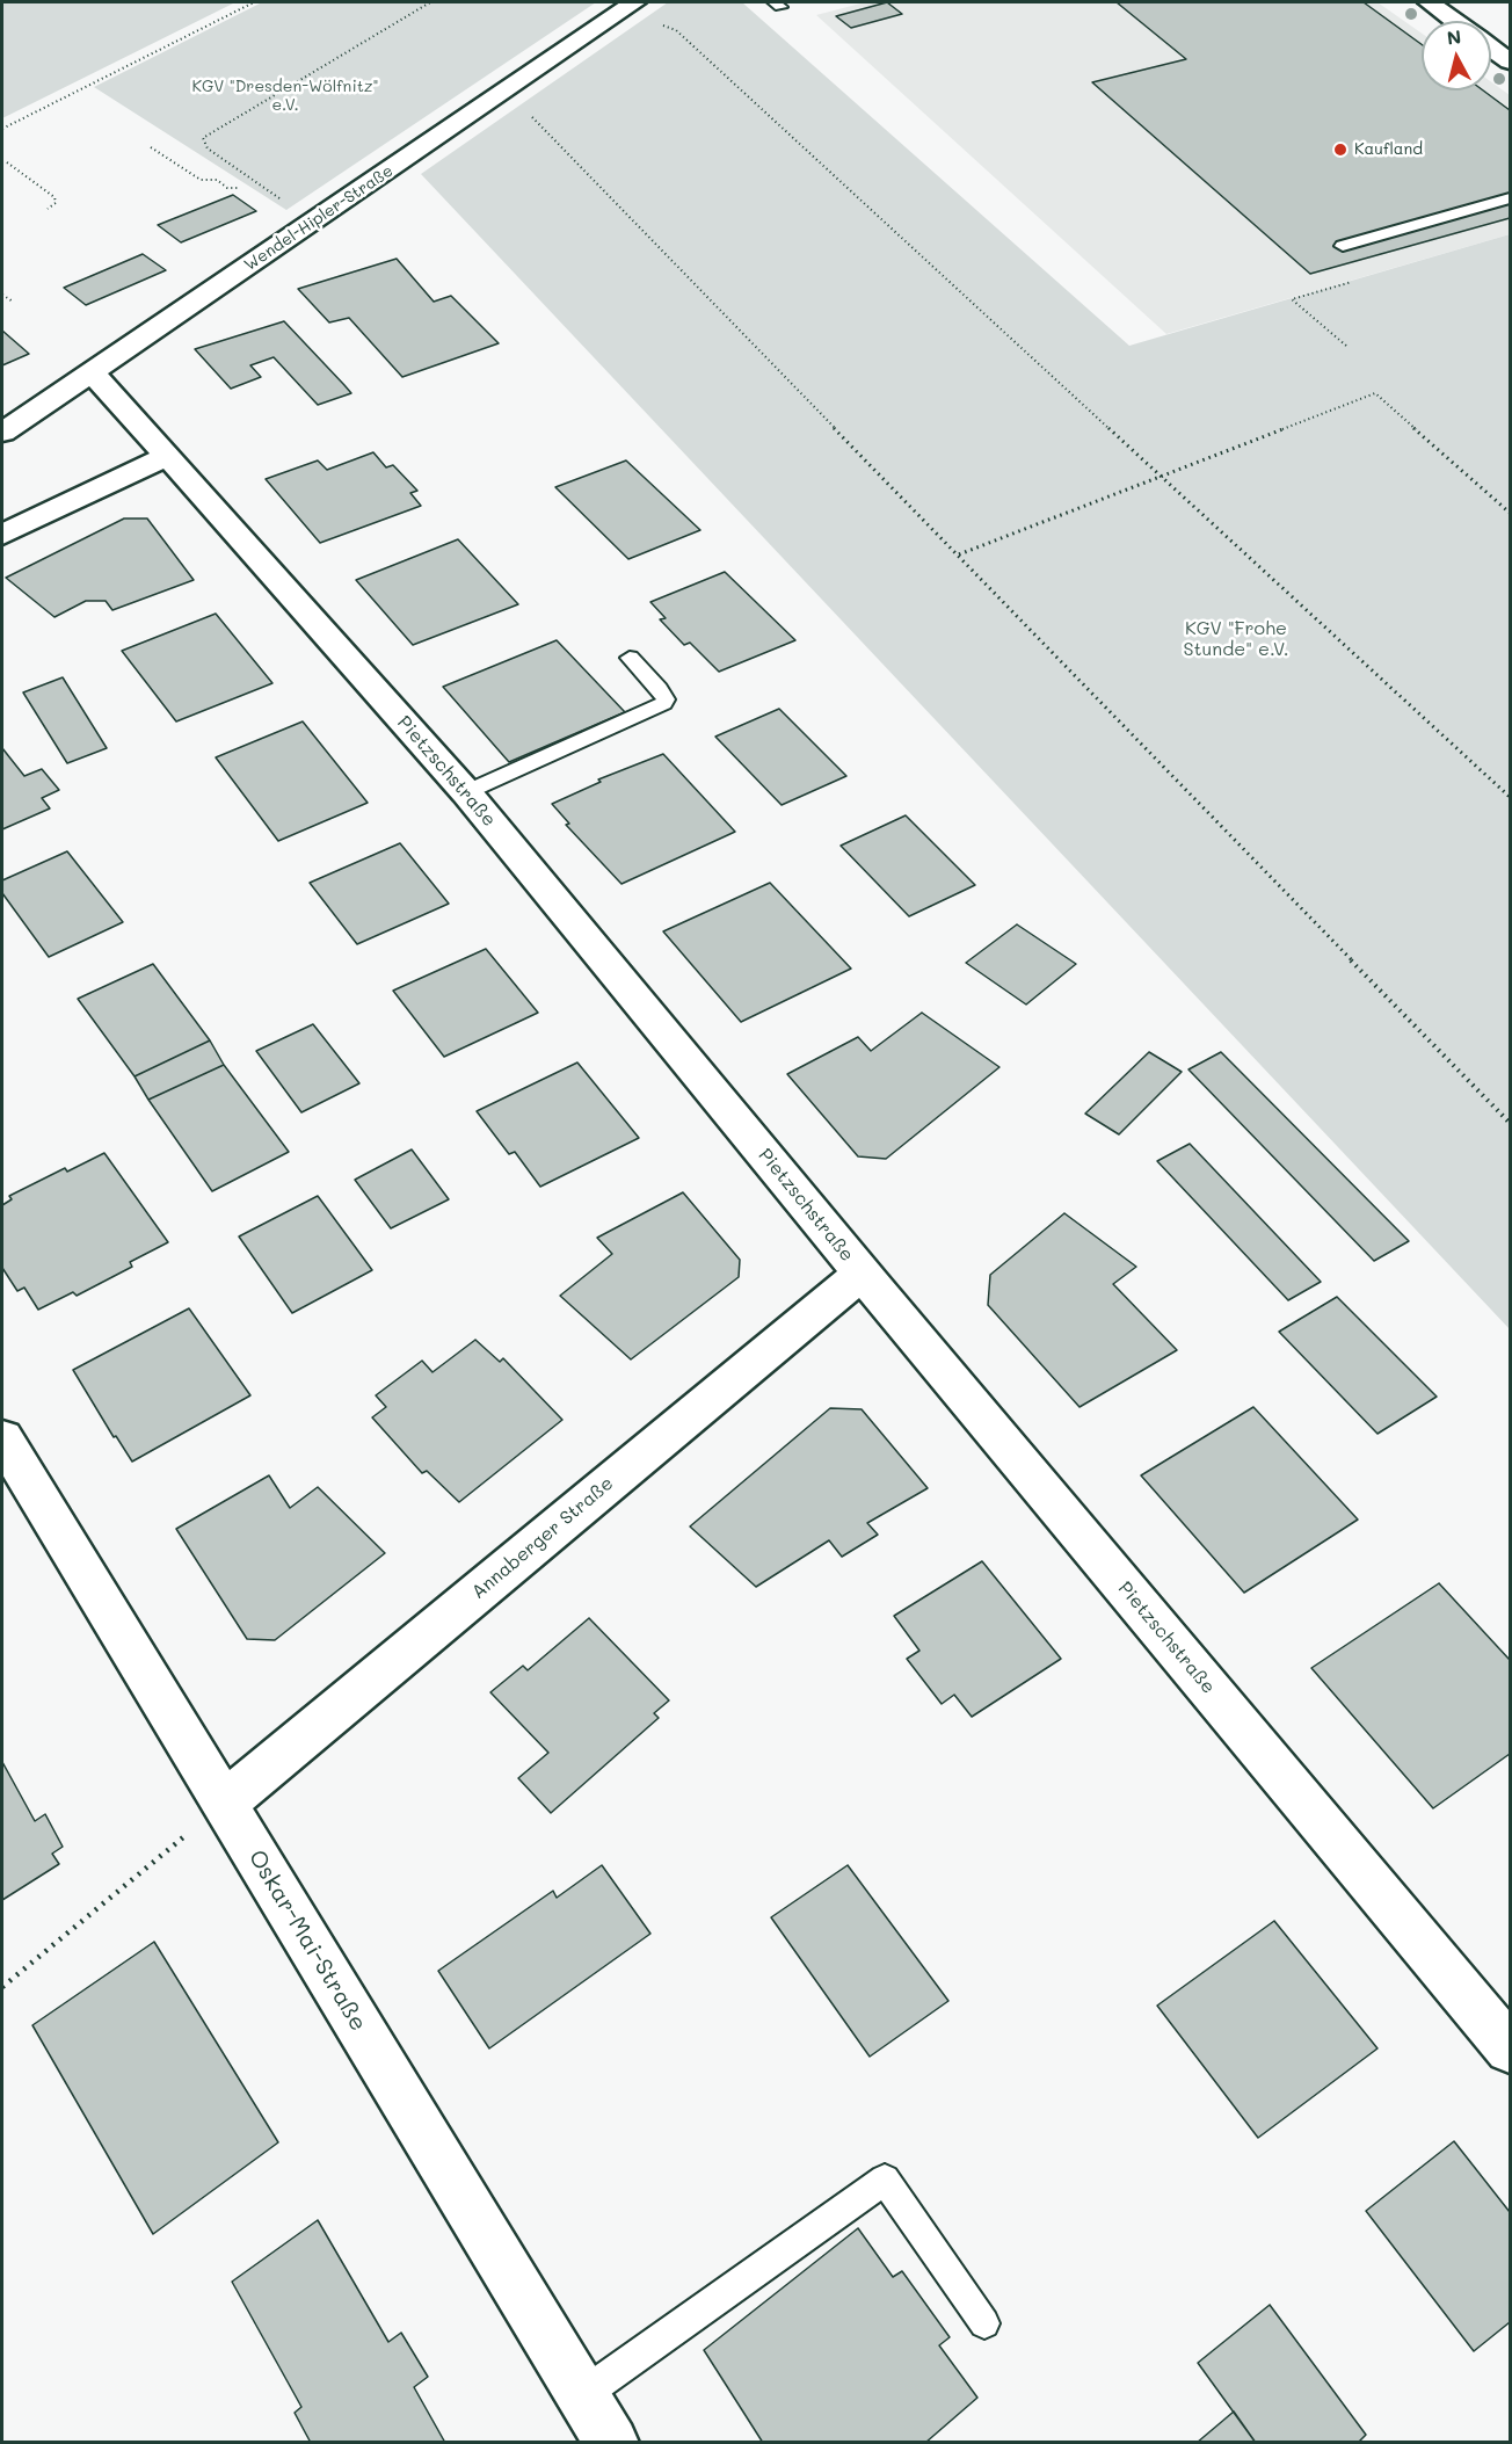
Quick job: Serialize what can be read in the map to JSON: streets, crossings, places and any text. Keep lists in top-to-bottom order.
{
  "streets": {
    "street": [
      "Wendel-Hipler-Straße",
      "Pietzschstraße",
      "Annaberger Straße",
      "Oskar-Mai-Straße"
    ]
  },
  "crossings": [
    ["Wendel-Hipler-Straße", "Pietzschstraße"],
    ["Pietzschstraße", "Annaberger Straße"],
    ["Annaberger Straße", "Oskar-Mai-Straße"]
  ],
  "parks": ["KGV \"Dresden-Wölfnitz\" e.V.", "KGV \"Frohe Stunde\" e.V."],
  "places": ["Kaufland"],
  "north": "top"
}
